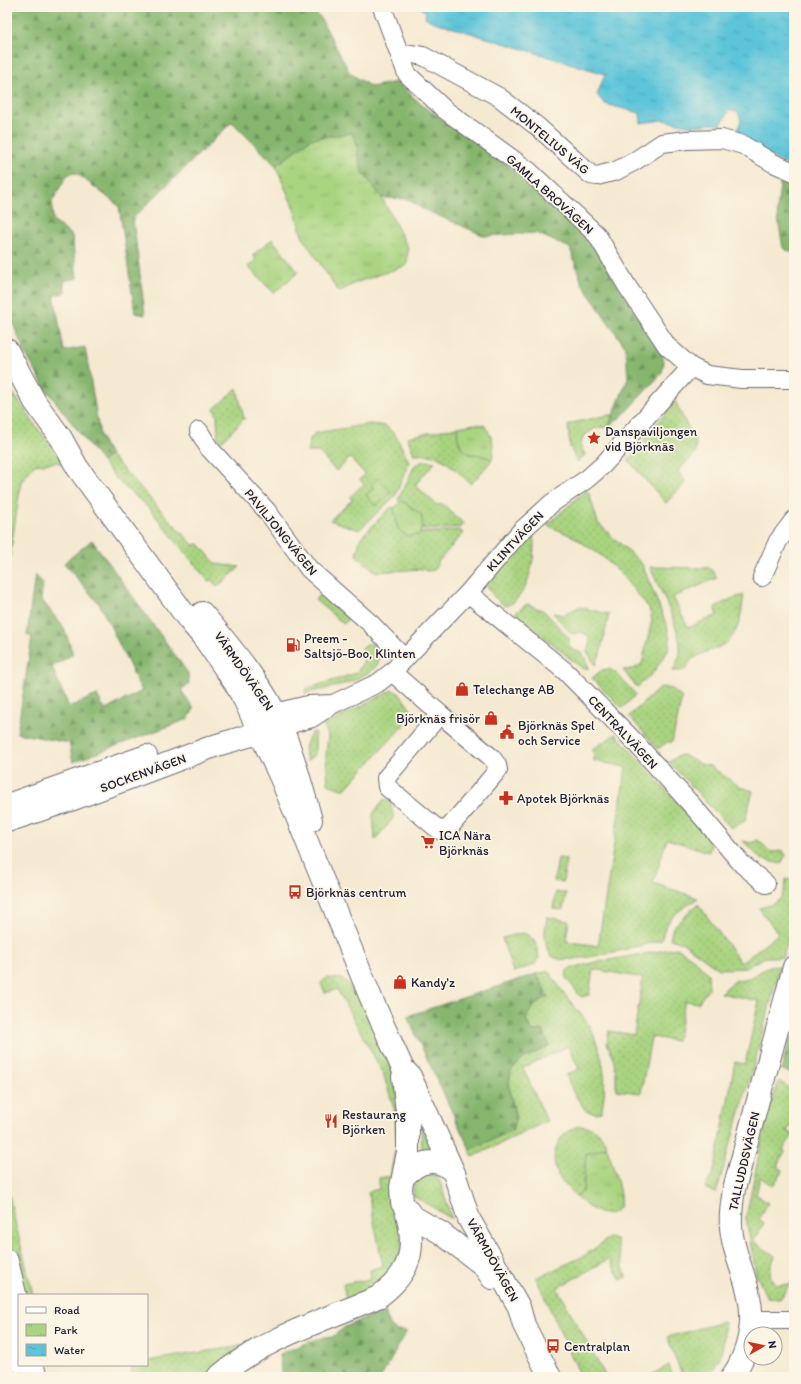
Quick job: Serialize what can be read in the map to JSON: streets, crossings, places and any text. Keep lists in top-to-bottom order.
{
  "streets": {
    "main road": ["VÄRMDÖVÄGEN", "SOCKENVÄGEN", "TALLUDDSVÄGEN"],
    "street": [
      "MONTELIUS VÄG",
      "GAMLA BROVÄGEN",
      "PAVILJONGVÄGEN",
      "KLINTVÄGEN",
      "CENTRALVÄGEN"
    ]
  },
  "crossings": [
    ["MONTELIUS VÄG", "GAMLA BROVÄGEN"],
    ["GAMLA BROVÄGEN", "KLINTVÄGEN"],
    ["PAVILJONGVÄGEN", "KLINTVÄGEN"],
    ["KLINTVÄGEN", "VÄRMDÖVÄGEN"],
    ["KLINTVÄGEN", "CENTRALVÄGEN"],
    ["KLINTVÄGEN", "SOCKENVÄGEN"],
    ["VÄRMDÖVÄGEN", "SOCKENVÄGEN"]
  ],
  "places": {
    "place": ["Danspaviljongen vid Björknäs"],
    "fuel station": ["Preem - Saltsjö-Boo, Klinten"],
    "shop": ["Telechange AB", "Björknäs frisör", "Kandy'z"],
    "public building": ["Björknäs Spel och Service"],
    "pharmacy": ["Apotek Björknäs"],
    "supermarket": ["ICA Nära Björknäs"],
    "bus stop": ["Björknäs centrum", "Centralplan"],
    "restaurant": ["Restaurang Björken"]
  },
  "legend": ["Road", "Park", "Water"],
  "north": "right"
}
